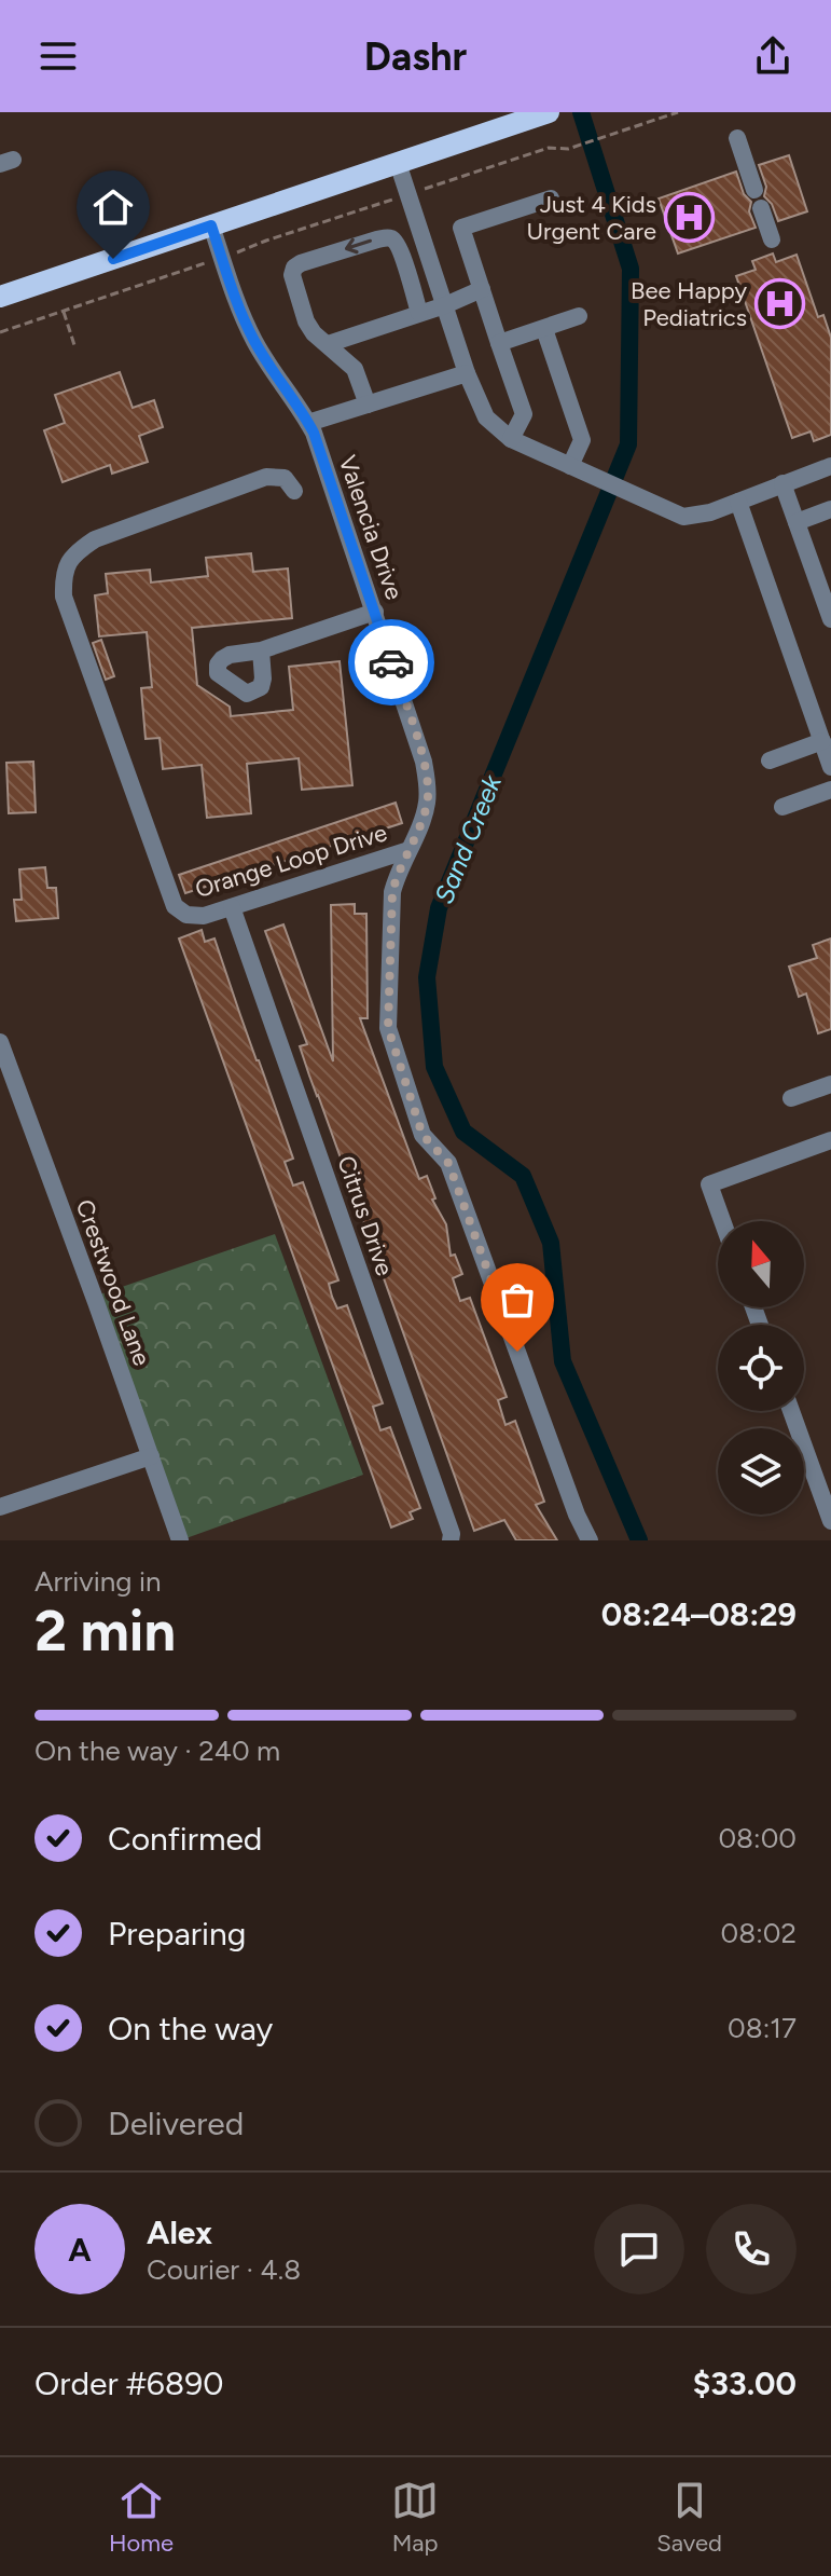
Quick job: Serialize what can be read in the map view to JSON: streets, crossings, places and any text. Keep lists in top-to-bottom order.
{
  "streets": {
    "street": [
      "Valencia Drive",
      "Orange Loop Drive",
      "Citrus Drive",
      "Crestwood Lane"
    ]
  },
  "crossings": [
    ["Valencia Drive", "Orange Loop Drive"],
    ["Orange Loop Drive", "Citrus Drive"]
  ],
  "water": ["Sand Creek"],
  "places": {
    "hospital": ["Just 4 Kids Urgent Care", "Bee Happy Pediatrics"]
  },
  "north": "top",
  "page": {
    "header": "Dashr",
    "heading": ["2 min", "Arriving in", "08:24–08:29"],
    "panel": [
      "Alex",
      "Courier · 4.8",
      "Order #6890",
      "$33.00"
    ],
    "bar": "On the way · 240 m",
    "list": [
      ["Confirmed", "08:00"],
      ["Preparing", "08:02"],
      ["On the way", "08:17"],
      "Delivered"
    ],
    "round": "A",
    "tabs": ["Home", "Map", "Saved"]
  }
}
